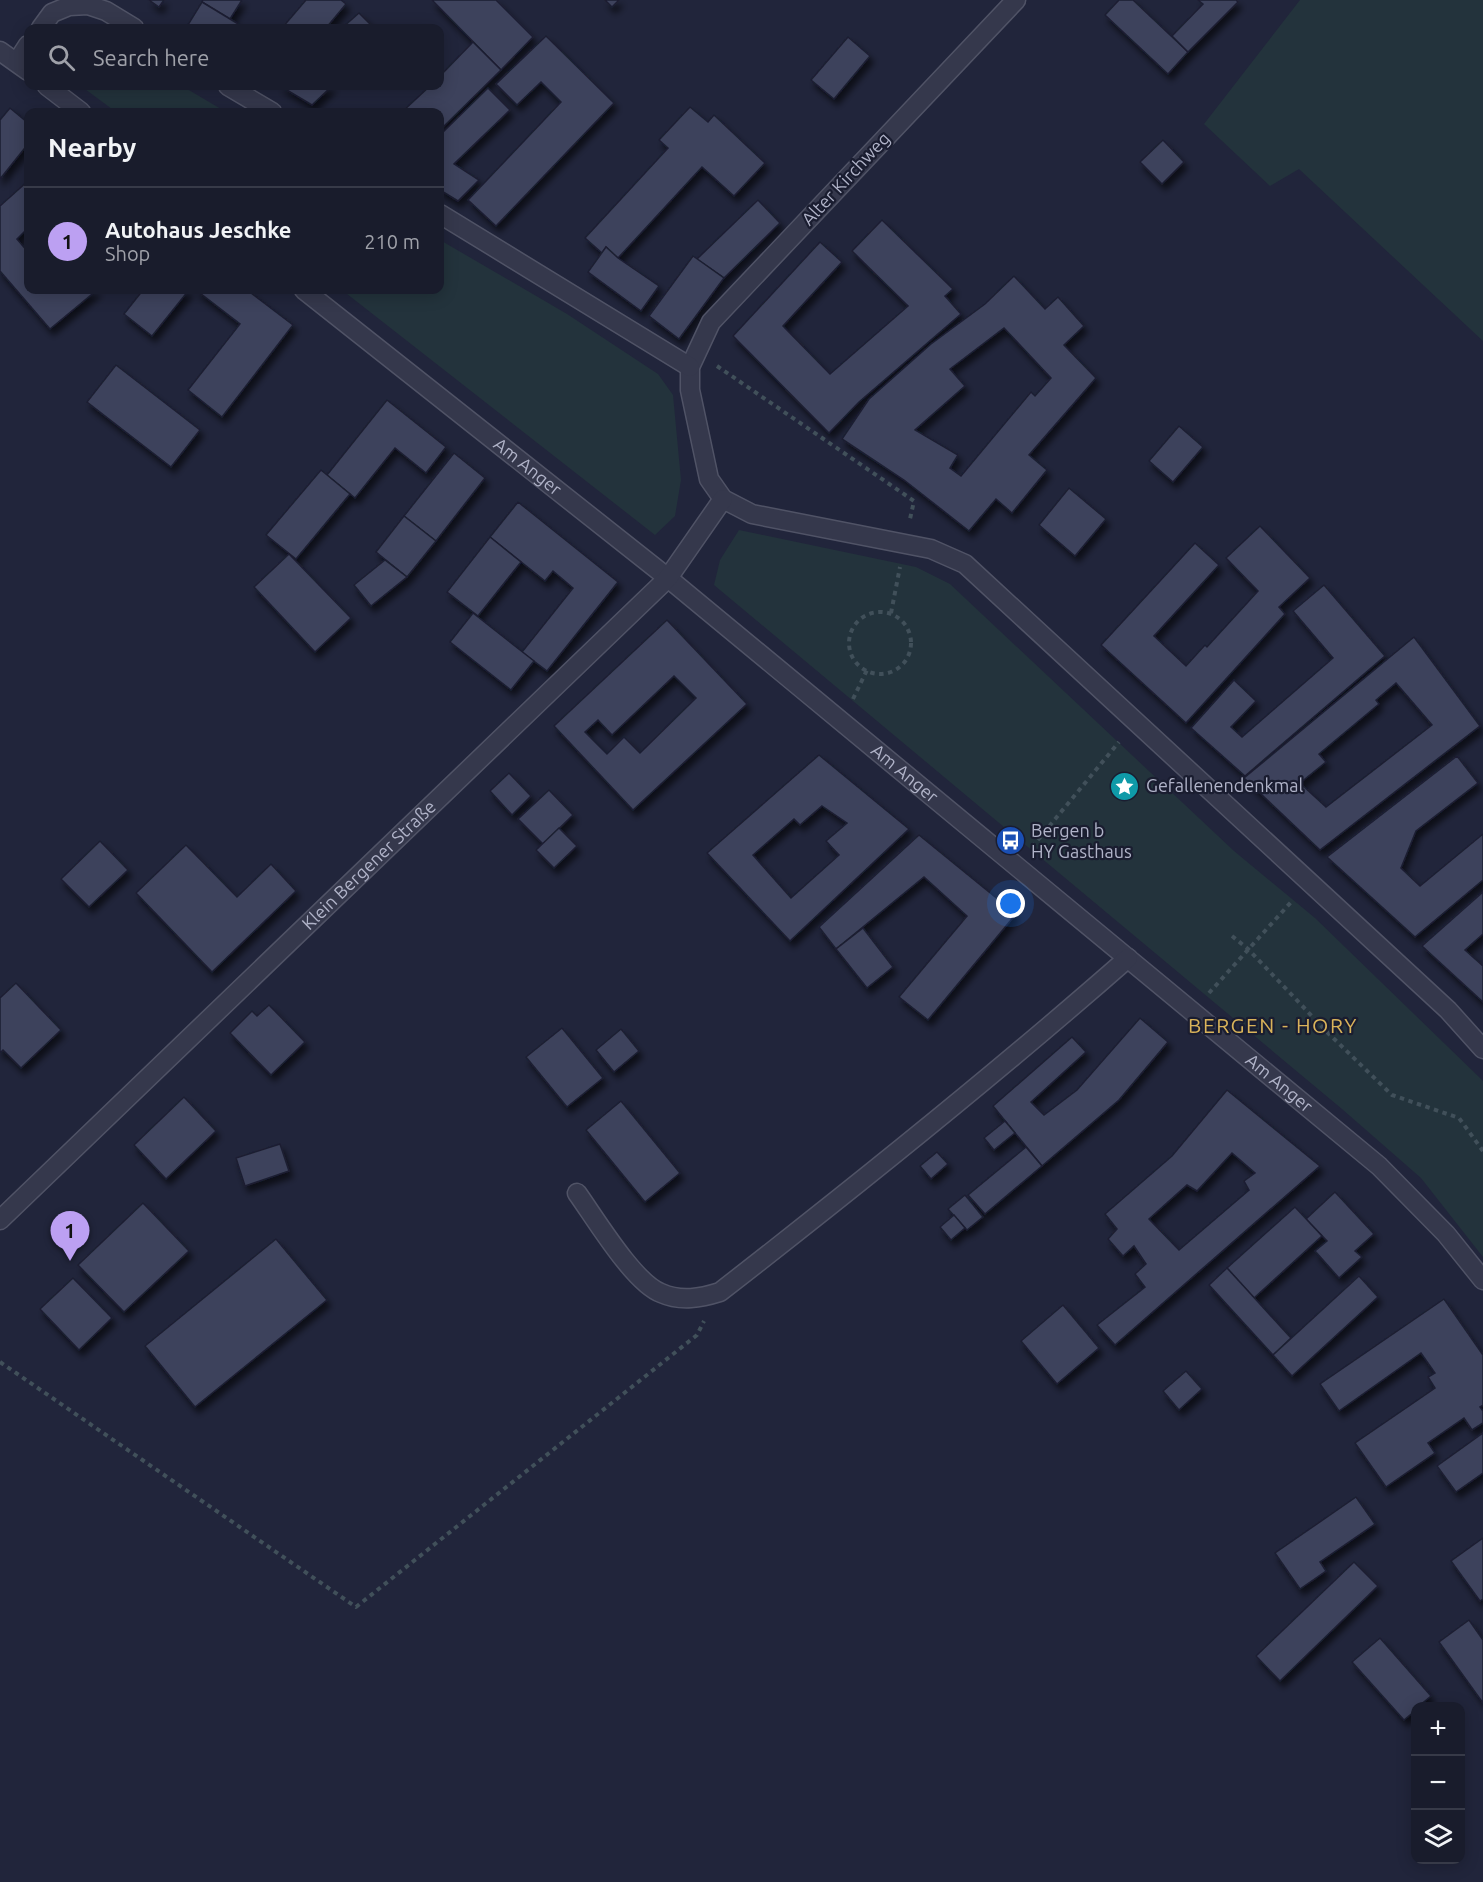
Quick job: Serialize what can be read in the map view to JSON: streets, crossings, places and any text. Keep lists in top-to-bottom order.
{
  "streets": {
    "street": ["Alter Kirchweg", "Am Anger", "Klein Bergener Straße"]
  },
  "crossings": [
    ["Am Anger", "Klein Bergener Straße"]
  ],
  "districts": ["BERGEN - HORY"],
  "places": {
    "place": ["Gefallenendenkmal"],
    "bus stop": ["Bergen b HY Gasthaus"]
  },
  "page": {
    "search": "Search here",
    "heading": "Nearby",
    "list": [
      {
        "mark": "1",
        "name": "Autohaus Jeschke",
        "note": "Shop",
        "value": "210 m"
      }
    ],
    "pins": "1",
    "map_buttons": ["+", "−"]
  }
}
